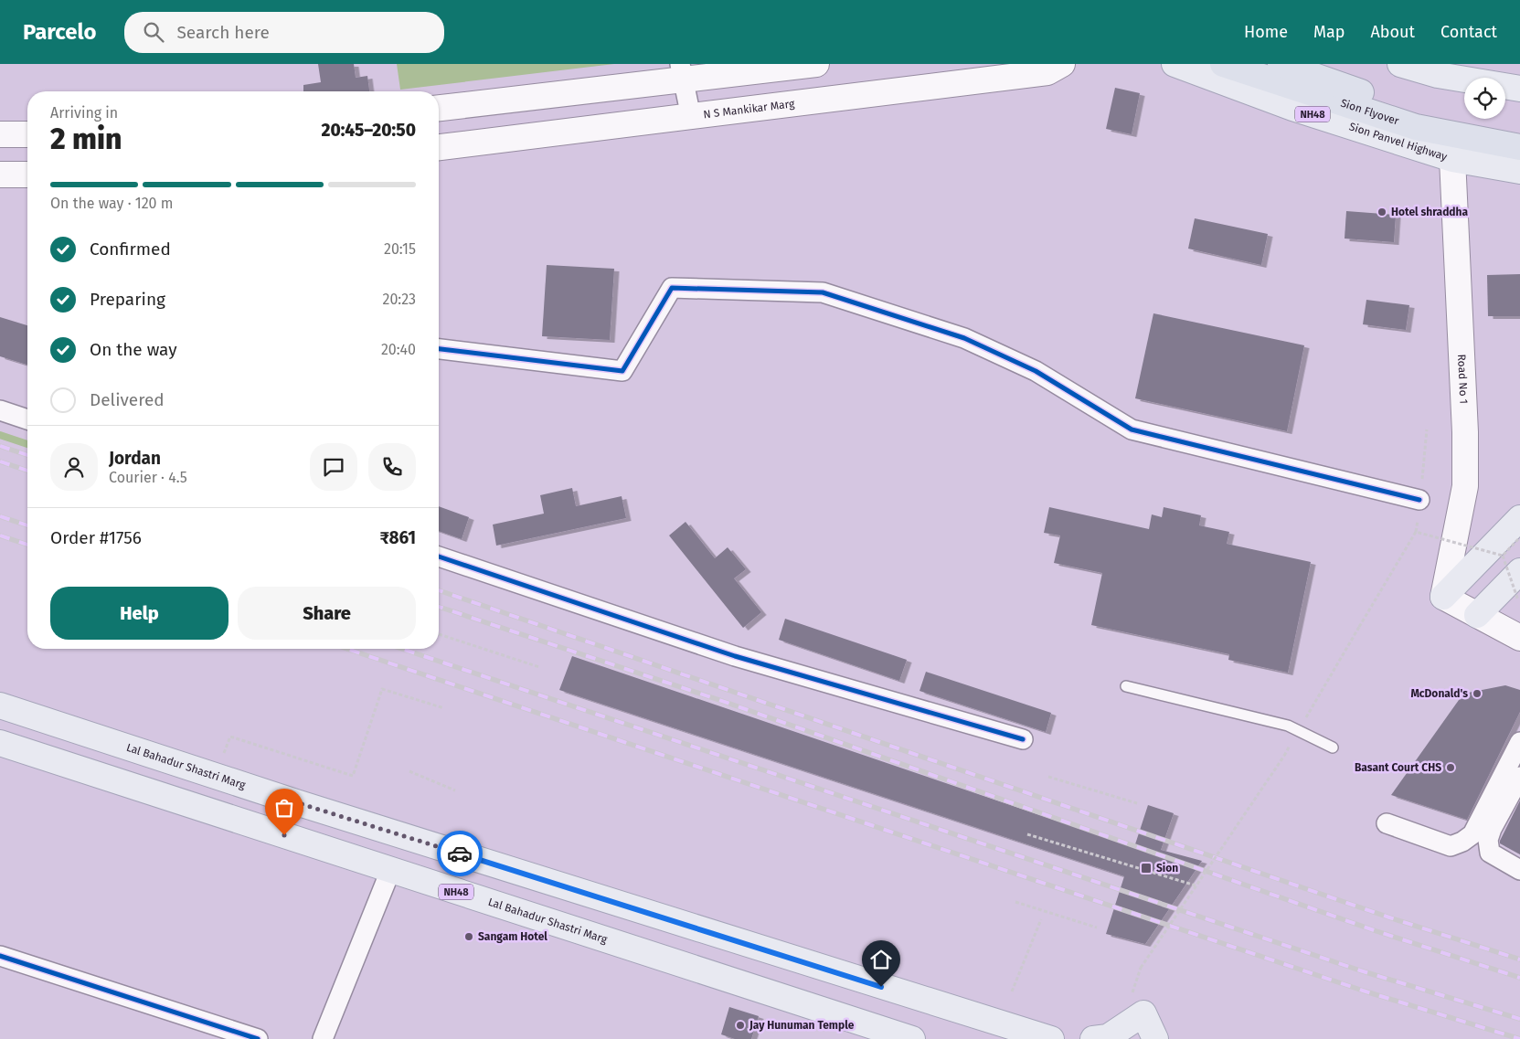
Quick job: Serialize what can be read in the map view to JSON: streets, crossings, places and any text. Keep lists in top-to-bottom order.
{
  "streets": {
    "highway": ["Sion Flyover"],
    "main road": [
      "N S Mankikar Marg",
      "NH48",
      "Sion Panvel Highway",
      "Road No 1",
      "Lal Bahadur Shastri Marg"
    ]
  },
  "crossings": [
    ["Sion Panvel Highway", "Road No 1"]
  ],
  "places": {
    "other": [
      "Hotel shraddha",
      "McDonald's",
      "Basant Court CHS",
      "Sangam Hotel",
      "Jay Hunuman Temple"
    ],
    "transit": ["Sion"]
  },
  "page": {
    "header": "Parcelo",
    "search": "Search here",
    "nav": [
      "Home",
      "Map",
      "About",
      "Contact"
    ],
    "heading": ["2 min", "Arriving in", "20:45–20:50"],
    "panel": [
      "Jordan",
      "Courier · 4.5",
      "Order #1756",
      "₹861"
    ],
    "bar": "On the way · 120 m",
    "list": [
      ["Confirmed", "20:15"],
      ["Preparing", "20:23"],
      ["On the way", "20:40"],
      "Delivered"
    ],
    "buttons": ["Help", "Share"]
  }
}
